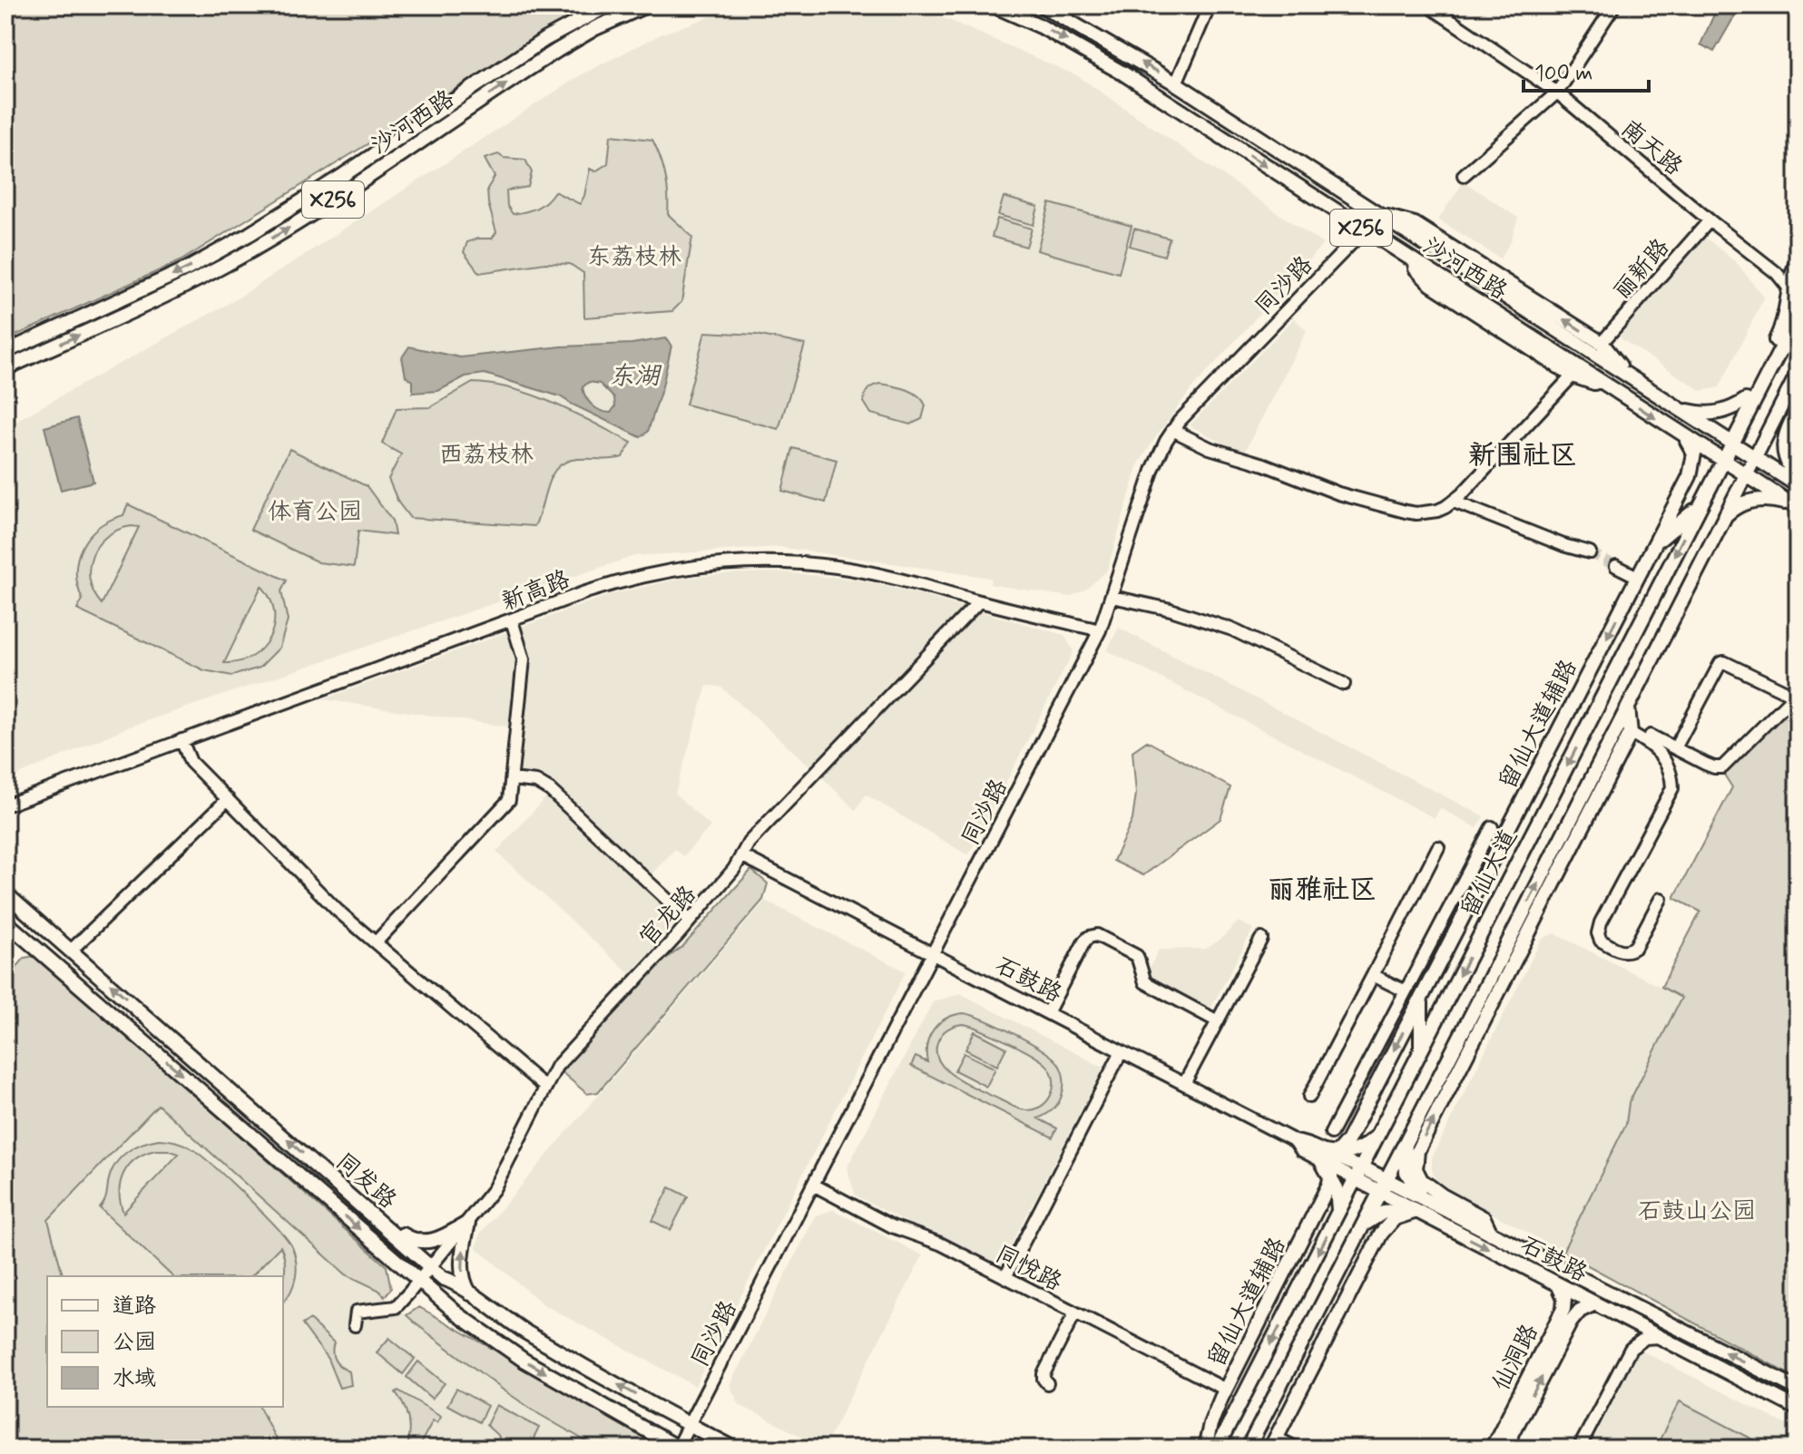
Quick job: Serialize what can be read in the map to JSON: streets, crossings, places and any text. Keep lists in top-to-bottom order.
{
  "streets": {
    "main road": [
      "沙河西路",
      "X256",
      "留仙大道辅路",
      "留仙大道",
      "石鼓路",
      "同发路",
      "仙洞路"
    ],
    "street": [
      "南天路",
      "丽新路",
      "同沙路",
      "新高路",
      "官龙路",
      "同悦路"
    ]
  },
  "crossings": [
    ["沙河西路", "南天路"],
    ["沙河西路", "丽新路"],
    ["沙河西路", "同沙路"],
    ["沙河西路", "留仙大道辅路"],
    ["沙河西路", "留仙大道"],
    ["南天路", "丽新路"],
    ["同沙路", "新高路"],
    ["同沙路", "石鼓路"],
    ["同沙路", "同发路"],
    ["同沙路", "同悦路"],
    ["新高路", "官龙路"],
    ["留仙大道辅路", "石鼓路"],
    ["留仙大道辅路", "同悦路"],
    ["留仙大道", "石鼓路"],
    ["官龙路", "石鼓路"],
    ["官龙路", "同发路"],
    ["石鼓路", "仙洞路"]
  ],
  "districts": ["新围社区", "丽雅社区"],
  "water": ["东湖"],
  "parks": [
    "东荔枝林",
    "西荔枝林",
    "体育公园",
    "石鼓山公园"
  ],
  "legend": ["道路", "公园", "水域"],
  "scale_bar": "100 m"
}
